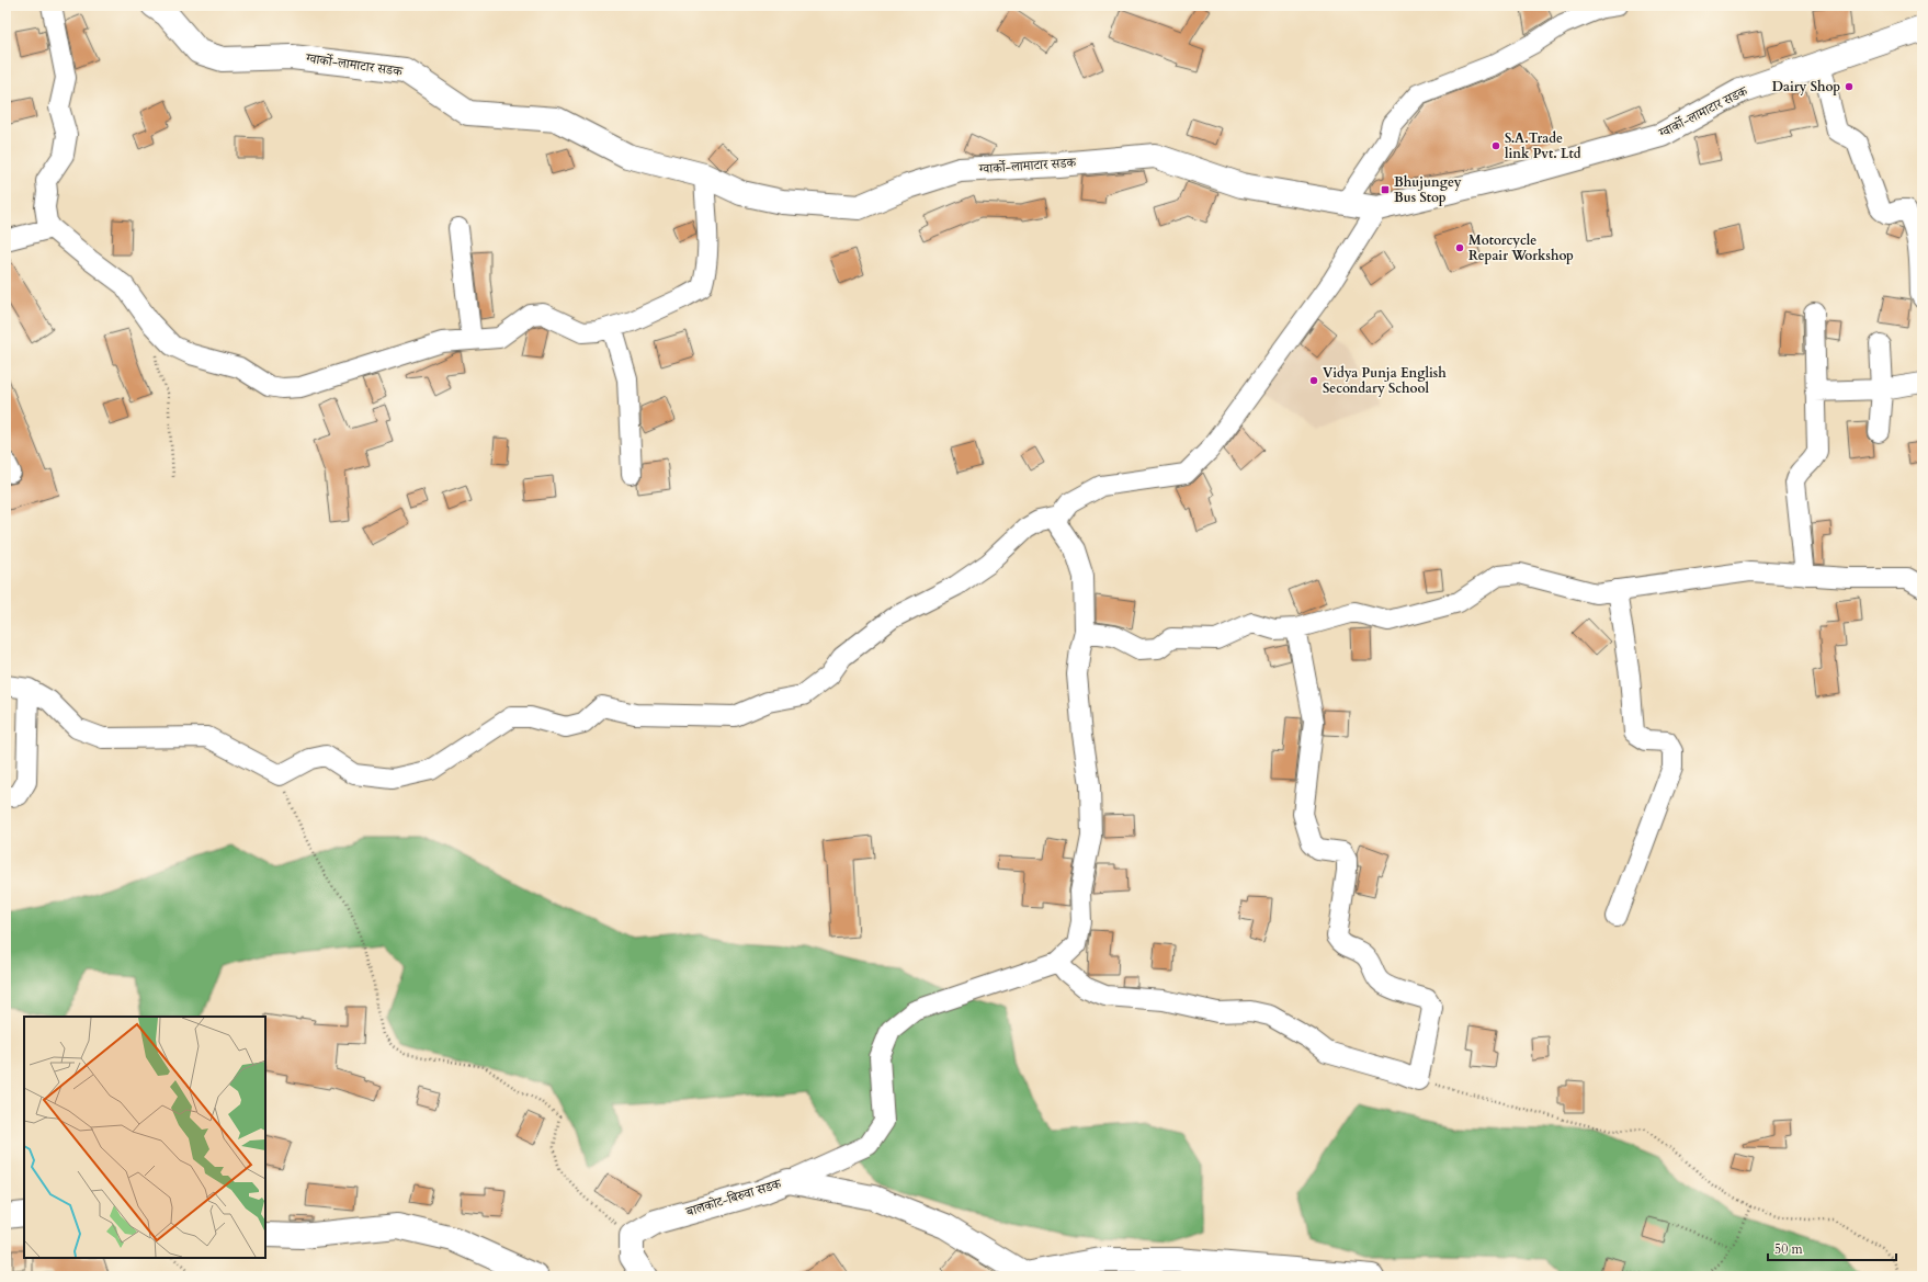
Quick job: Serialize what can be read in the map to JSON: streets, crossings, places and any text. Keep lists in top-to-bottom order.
{
  "streets": {
    "main road": ["ग्वार्को-लामाटार सडक", "बालकोट-बिरुवा सडक"]
  },
  "places": {
    "other": [
      "Dairy Shop",
      "S.A.Trade link Pvt. Ltd",
      "Motorcycle Repair Workshop",
      "Vidya Punja English Secondary School"
    ],
    "transit": ["Bhujungey Bus Stop"]
  },
  "scale_bar": "50 m"
}
